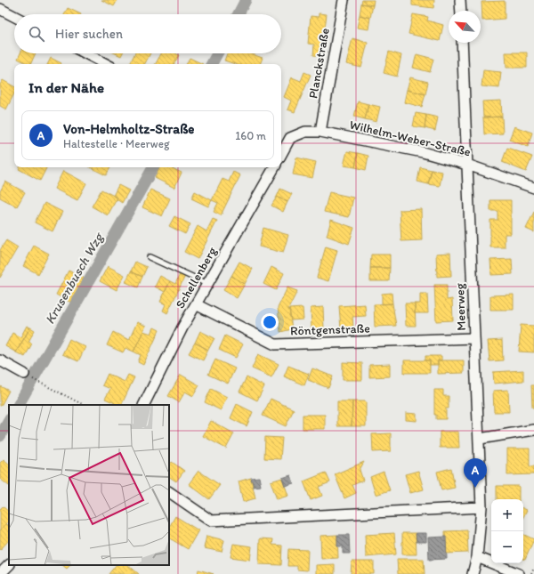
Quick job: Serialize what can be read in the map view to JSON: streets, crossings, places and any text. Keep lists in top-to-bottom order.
{
  "streets": {
    "street": [
      "Planckstraße",
      "Wilhelm-Weber-Straße",
      "Schellenberg",
      "Meerweg",
      "Röntgenstraße"
    ]
  },
  "crossings": [
    ["Planckstraße", "Wilhelm-Weber-Straße"],
    ["Wilhelm-Weber-Straße", "Meerweg"],
    ["Schellenberg", "Röntgenstraße"],
    ["Meerweg", "Röntgenstraße"]
  ],
  "water": ["Krusenbusch Wzg"],
  "north": "top left",
  "page": {
    "search": "Hier suchen",
    "heading": "In der Nähe",
    "list": [
      {
        "mark": "A",
        "name": "Von-Helmholtz-Straße",
        "note": "Haltestelle · Meerweg",
        "value": "160 m"
      }
    ],
    "pins": "A",
    "map_buttons": ["+", "−"]
  }
}
